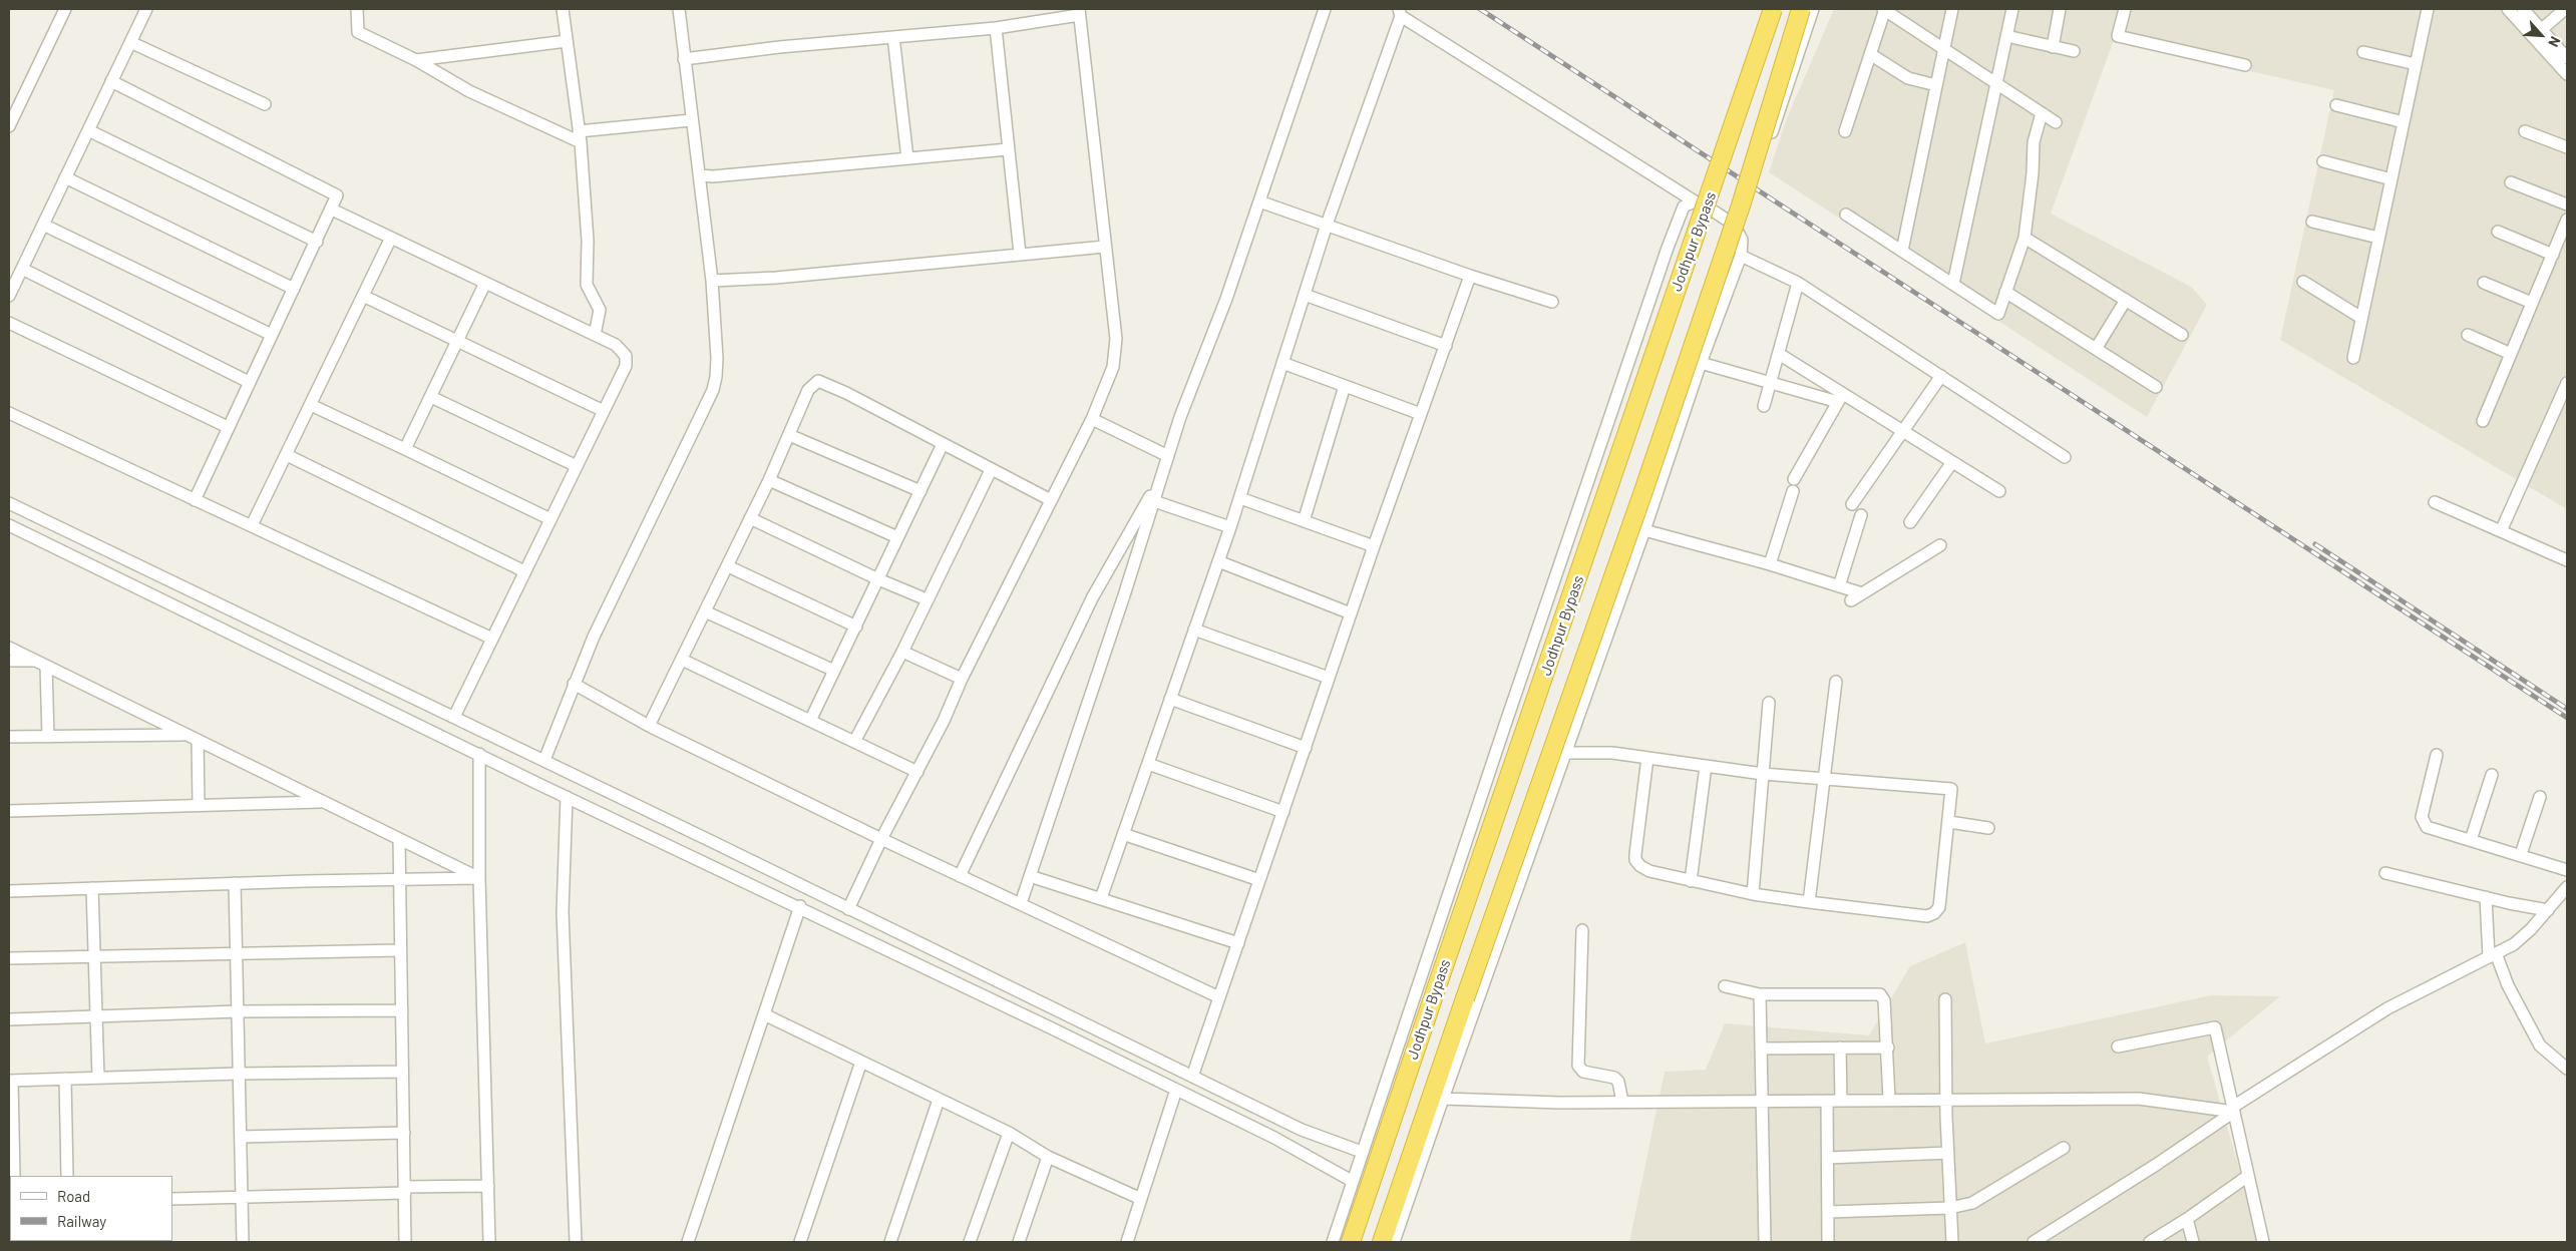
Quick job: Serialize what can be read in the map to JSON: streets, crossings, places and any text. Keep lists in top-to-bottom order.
{
  "streets": {
    "highway": ["Jodhpur Bypass"]
  },
  "legend": ["Road", "Railway"],
  "north": "bottom right"
}
